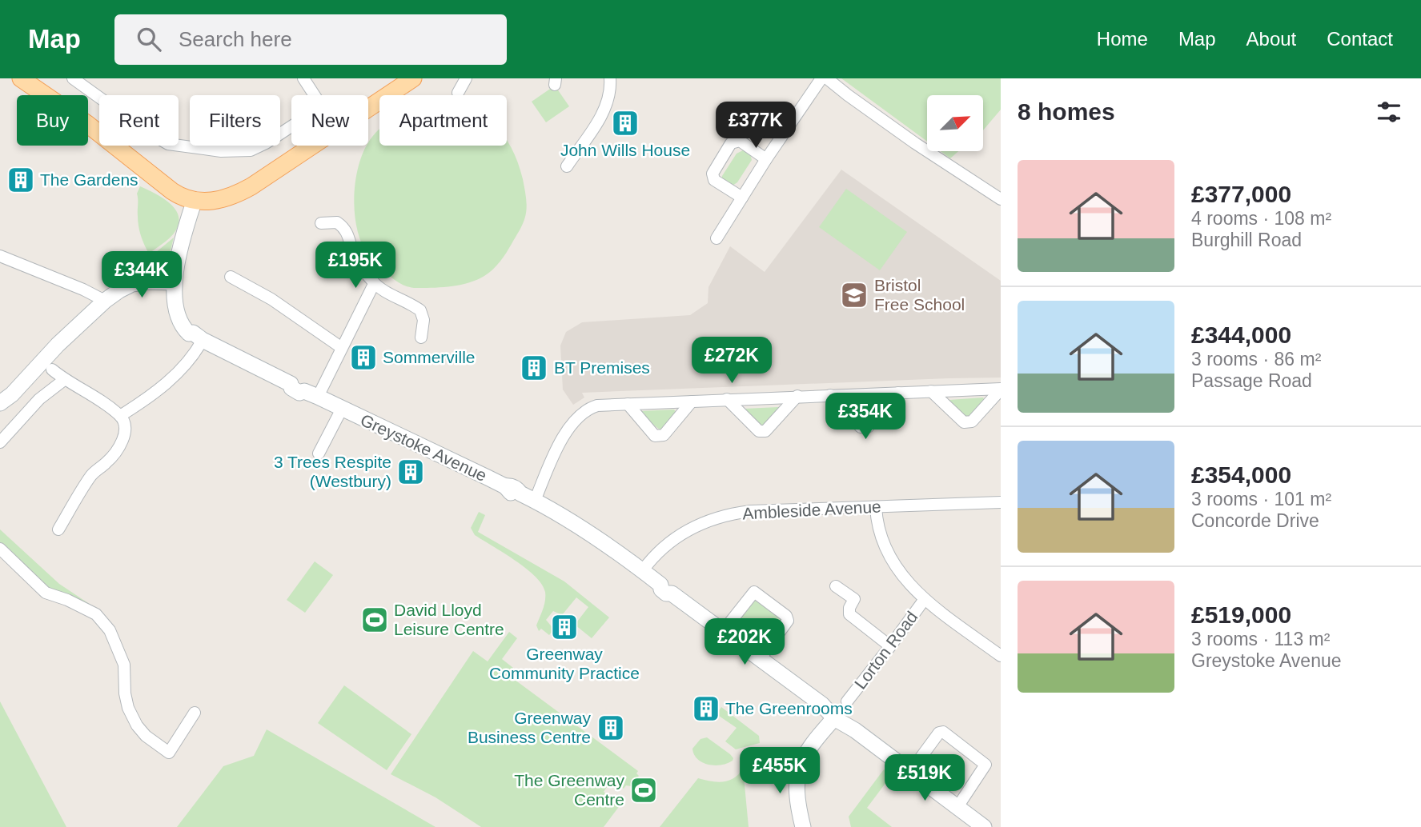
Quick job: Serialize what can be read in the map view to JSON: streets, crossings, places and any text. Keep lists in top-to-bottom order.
{
  "streets": {
    "street": ["Greystoke Avenue", "Ambleside Avenue", "Lorton Road"]
  },
  "crossings": [
    ["Greystoke Avenue", "Ambleside Avenue"]
  ],
  "places": {
    "building": [
      "John Wills House",
      "The Gardens",
      "Sommerville",
      "BT Premises",
      "3 Trees Respite (Westbury)",
      "Greenway Community Practice",
      "The Greenrooms",
      "Greenway Business Centre"
    ],
    "school or university": ["Bristol Free School"],
    "sports": ["David Lloyd Leisure Centre", "The Greenway Centre"]
  },
  "north": "top right",
  "page": {
    "header": "Map",
    "search": "Search here",
    "nav": [
      "Home",
      "Map",
      "About",
      "Contact"
    ],
    "heading": "8 homes",
    "chip": [
      "Buy",
      "Rent",
      "Filters",
      "New",
      "Apartment"
    ],
    "price": [
      "£377K",
      "£195K",
      "£344K",
      "£272K",
      "£354K",
      "£202K",
      "£455K",
      "£519K"
    ],
    "list": [
      {
        "name": "£377,000",
        "note": "4 rooms · 108 m² · Burghill Road"
      },
      {
        "name": "£344,000",
        "note": "3 rooms · 86 m² · Passage Road"
      },
      {
        "name": "£354,000",
        "note": "3 rooms · 101 m² · Concorde Drive"
      },
      {
        "name": "£519,000",
        "note": "3 rooms · 113 m² · Greystoke Avenue"
      }
    ]
  }
}
